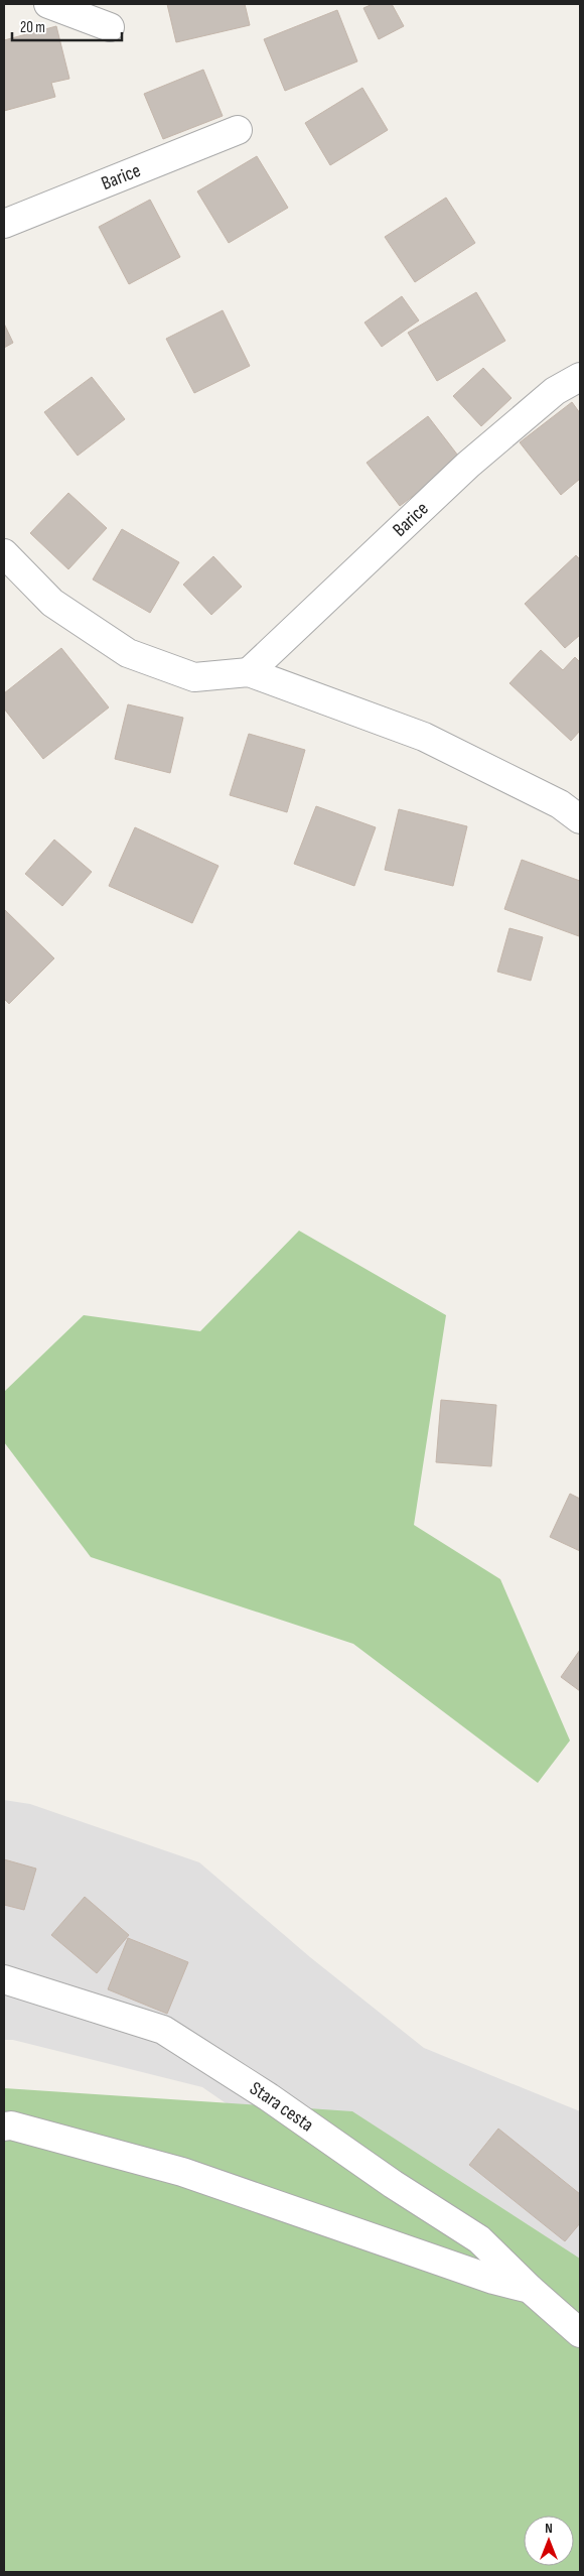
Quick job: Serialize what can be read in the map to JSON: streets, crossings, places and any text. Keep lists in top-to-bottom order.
{
  "streets": {
    "street": ["Barice", "Stara cesta"]
  },
  "scale_bar": "20 m",
  "north": "top"
}
